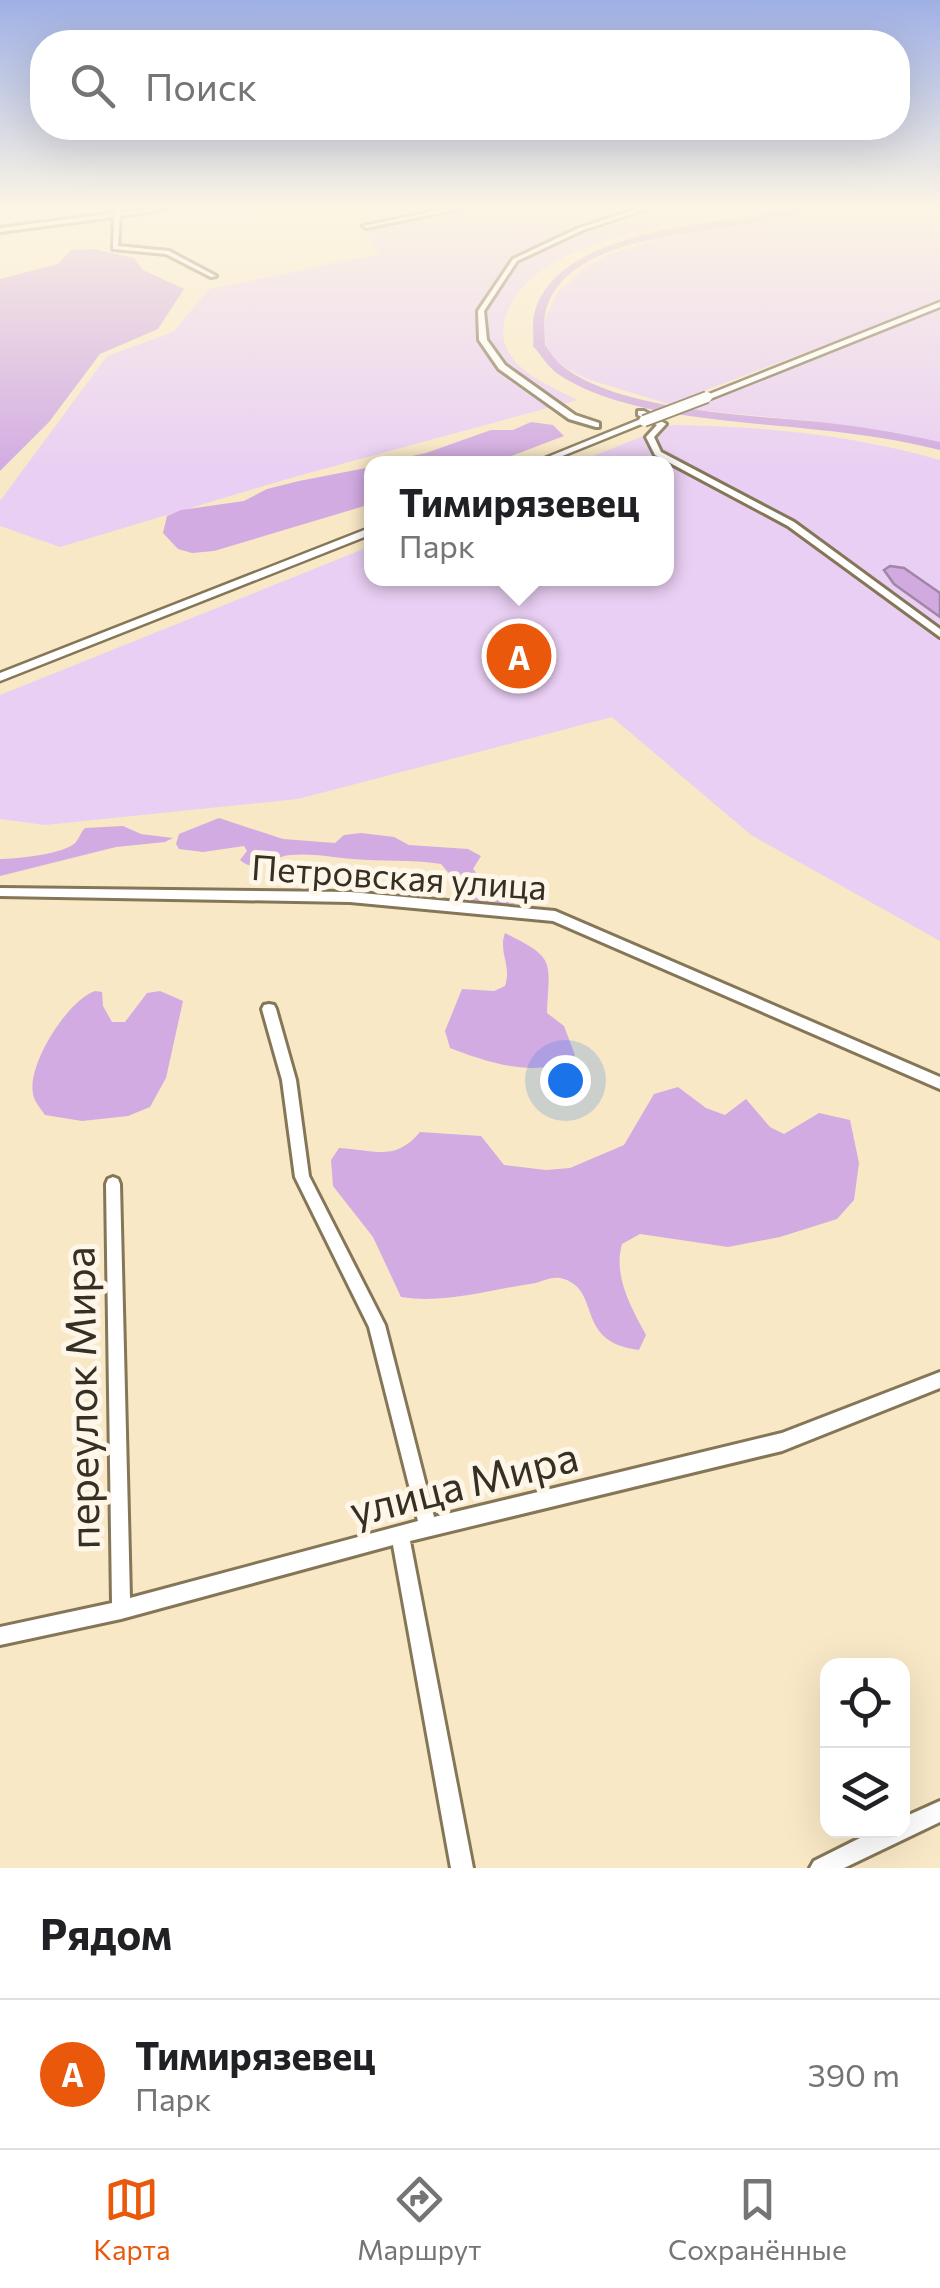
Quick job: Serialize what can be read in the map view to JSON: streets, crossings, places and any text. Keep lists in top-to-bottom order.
{
  "streets": {
    "street": ["Петровская улица", "переулок Мира", "улица Мира"]
  },
  "crossings": [
    ["переулок Мира", "улица Мира"]
  ],
  "page": {
    "search": "Поиск",
    "popup": ["Тимирязевец", "Парк"],
    "pins": "A",
    "heading": "Рядом",
    "list": [
      {
        "mark": "A",
        "name": "Тимирязевец",
        "note": "Парк",
        "value": "390 m"
      }
    ],
    "nav": ["Карта", "Маршрут", "Сохранённые"]
  }
}
